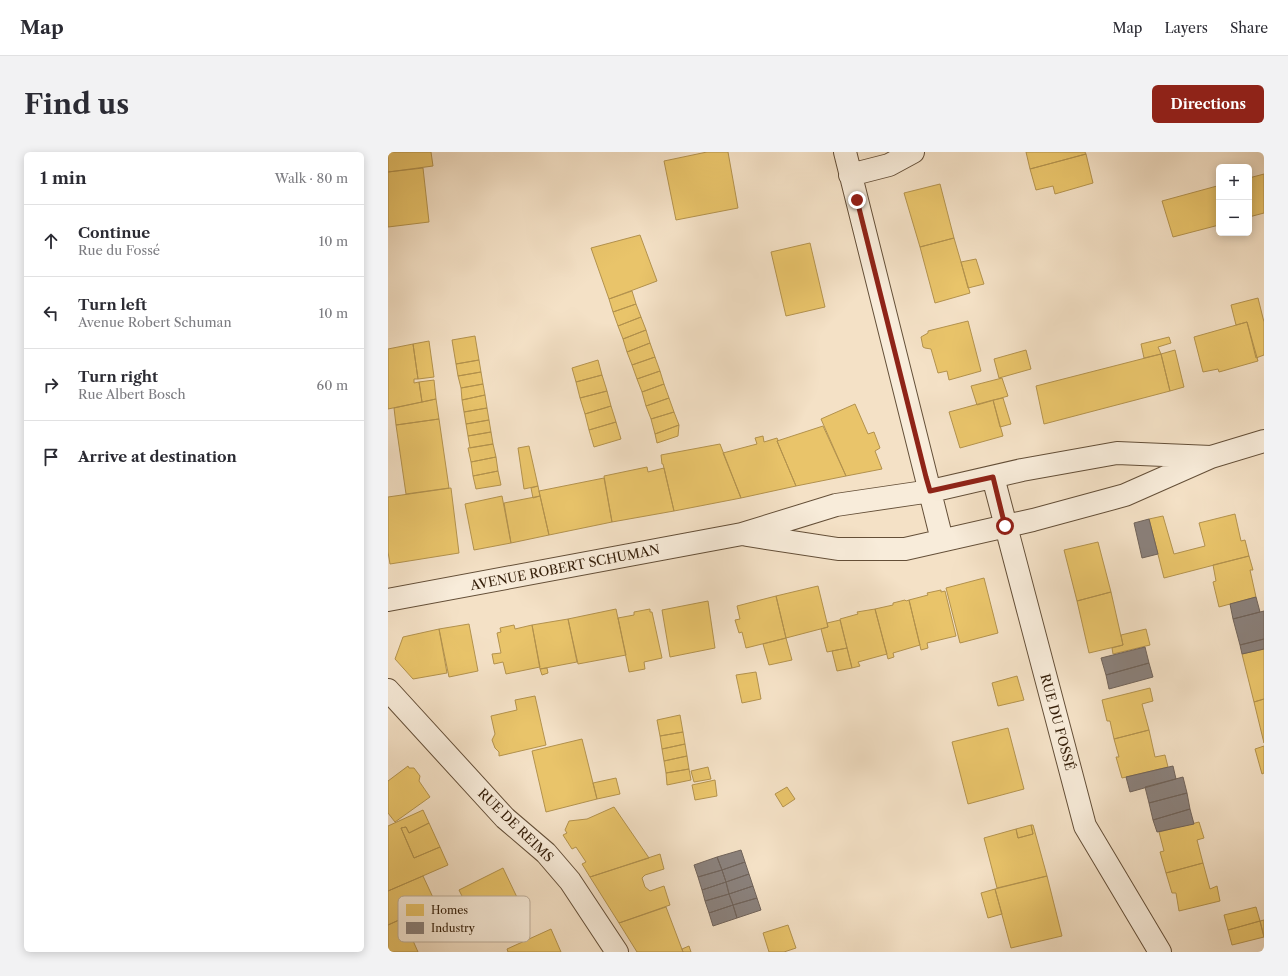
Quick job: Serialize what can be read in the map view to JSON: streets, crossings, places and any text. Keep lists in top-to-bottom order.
{
  "streets": {
    "street": ["AVENUE ROBERT SCHUMAN", "RUE DU FOSSÉ", "RUE DE REIMS"]
  },
  "crossings": [
    ["AVENUE ROBERT SCHUMAN", "RUE DU FOSSÉ"]
  ],
  "legend": ["Homes", "Industry"],
  "page": {
    "header": "Map",
    "nav": ["Map", "Layers", "Share"],
    "buttons": "Directions",
    "title": "Find us",
    "heading": ["1 min", "Walk · 80 m"],
    "map_buttons": ["+", "−"],
    "list": [
      ["Continue", "Rue du Fossé", "10 m"],
      ["Turn left", "Avenue Robert Schuman", "10 m"],
      ["Turn right", "Rue Albert Bosch", "60 m"],
      "Arrive at destination"
    ]
  }
}
